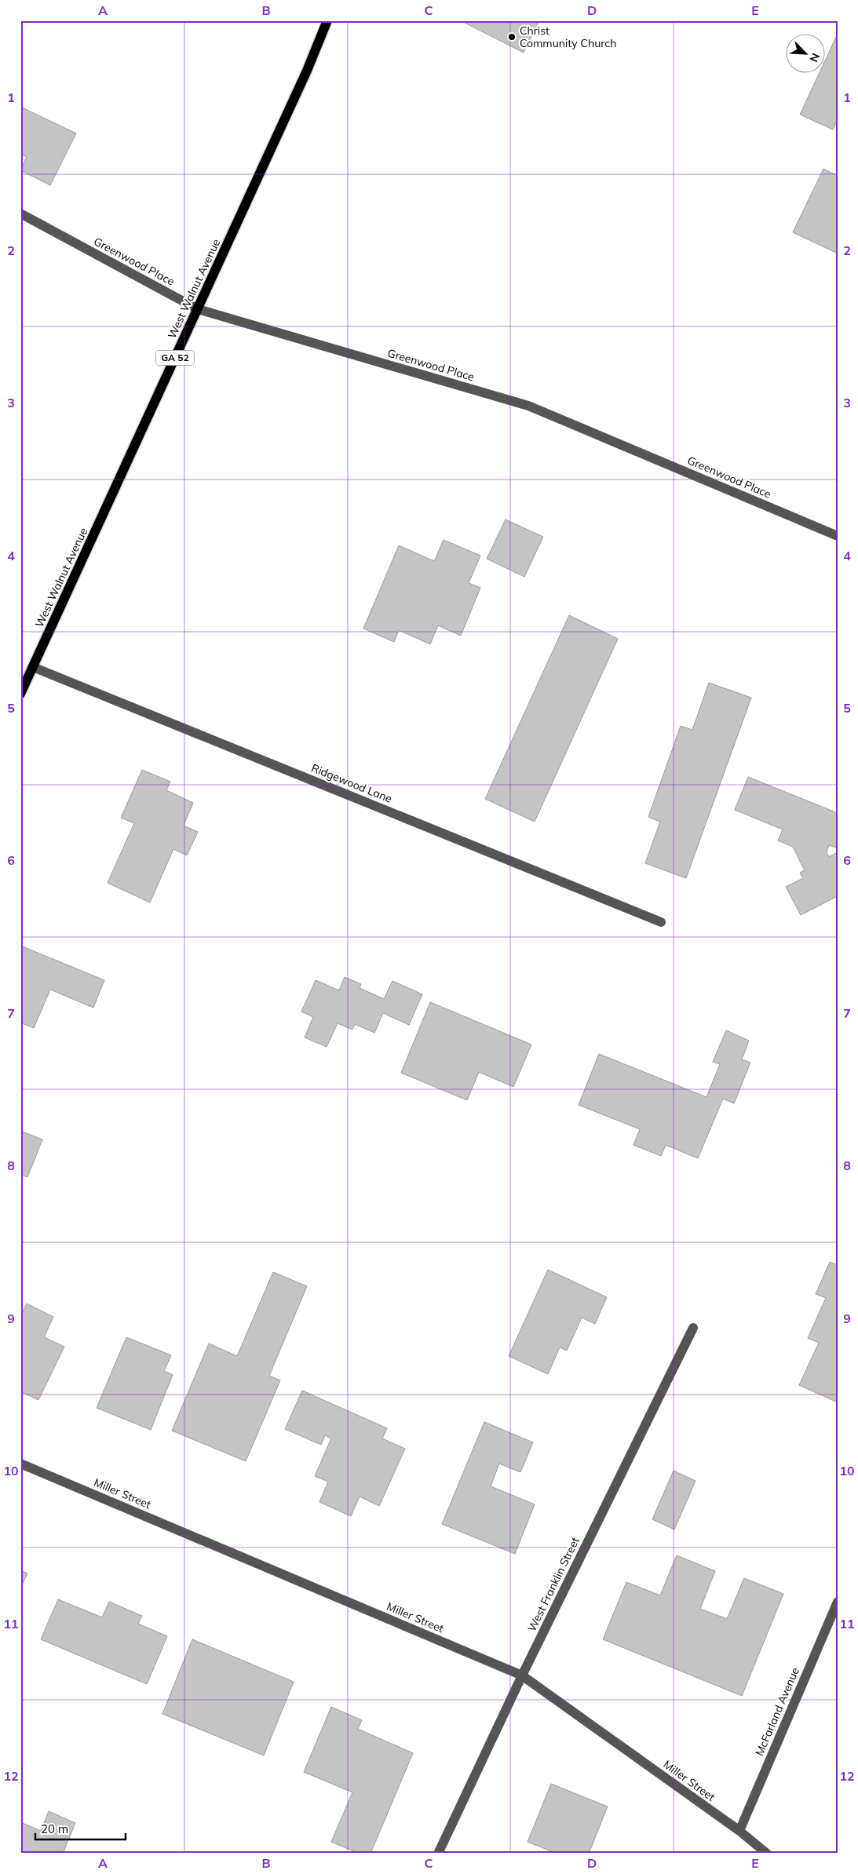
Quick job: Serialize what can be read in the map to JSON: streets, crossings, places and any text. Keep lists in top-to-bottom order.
{
  "streets": {
    "main road": ["West Walnut Avenue", "GA 52"],
    "street": [
      "Greenwood Place",
      "Ridgewood Lane",
      "Miller Street",
      "West Franklin Street",
      "McFarland Avenue"
    ]
  },
  "crossings": [
    ["Greenwood Place", "West Walnut Avenue"],
    ["West Walnut Avenue", "Ridgewood Lane"],
    ["Miller Street", "West Franklin Street"],
    ["Miller Street", "McFarland Avenue"]
  ],
  "places": ["Christ Community Church"],
  "scale_bar": "20 m",
  "north": "bottom right",
  "grid": {
    "columns": [
      "A",
      "B",
      "C",
      "D",
      "E"
    ],
    "rows": [
      "1",
      "2",
      "3",
      "4",
      "5",
      "6",
      "7",
      "8",
      "9",
      "10",
      "11",
      "12"
    ]
  }
}
